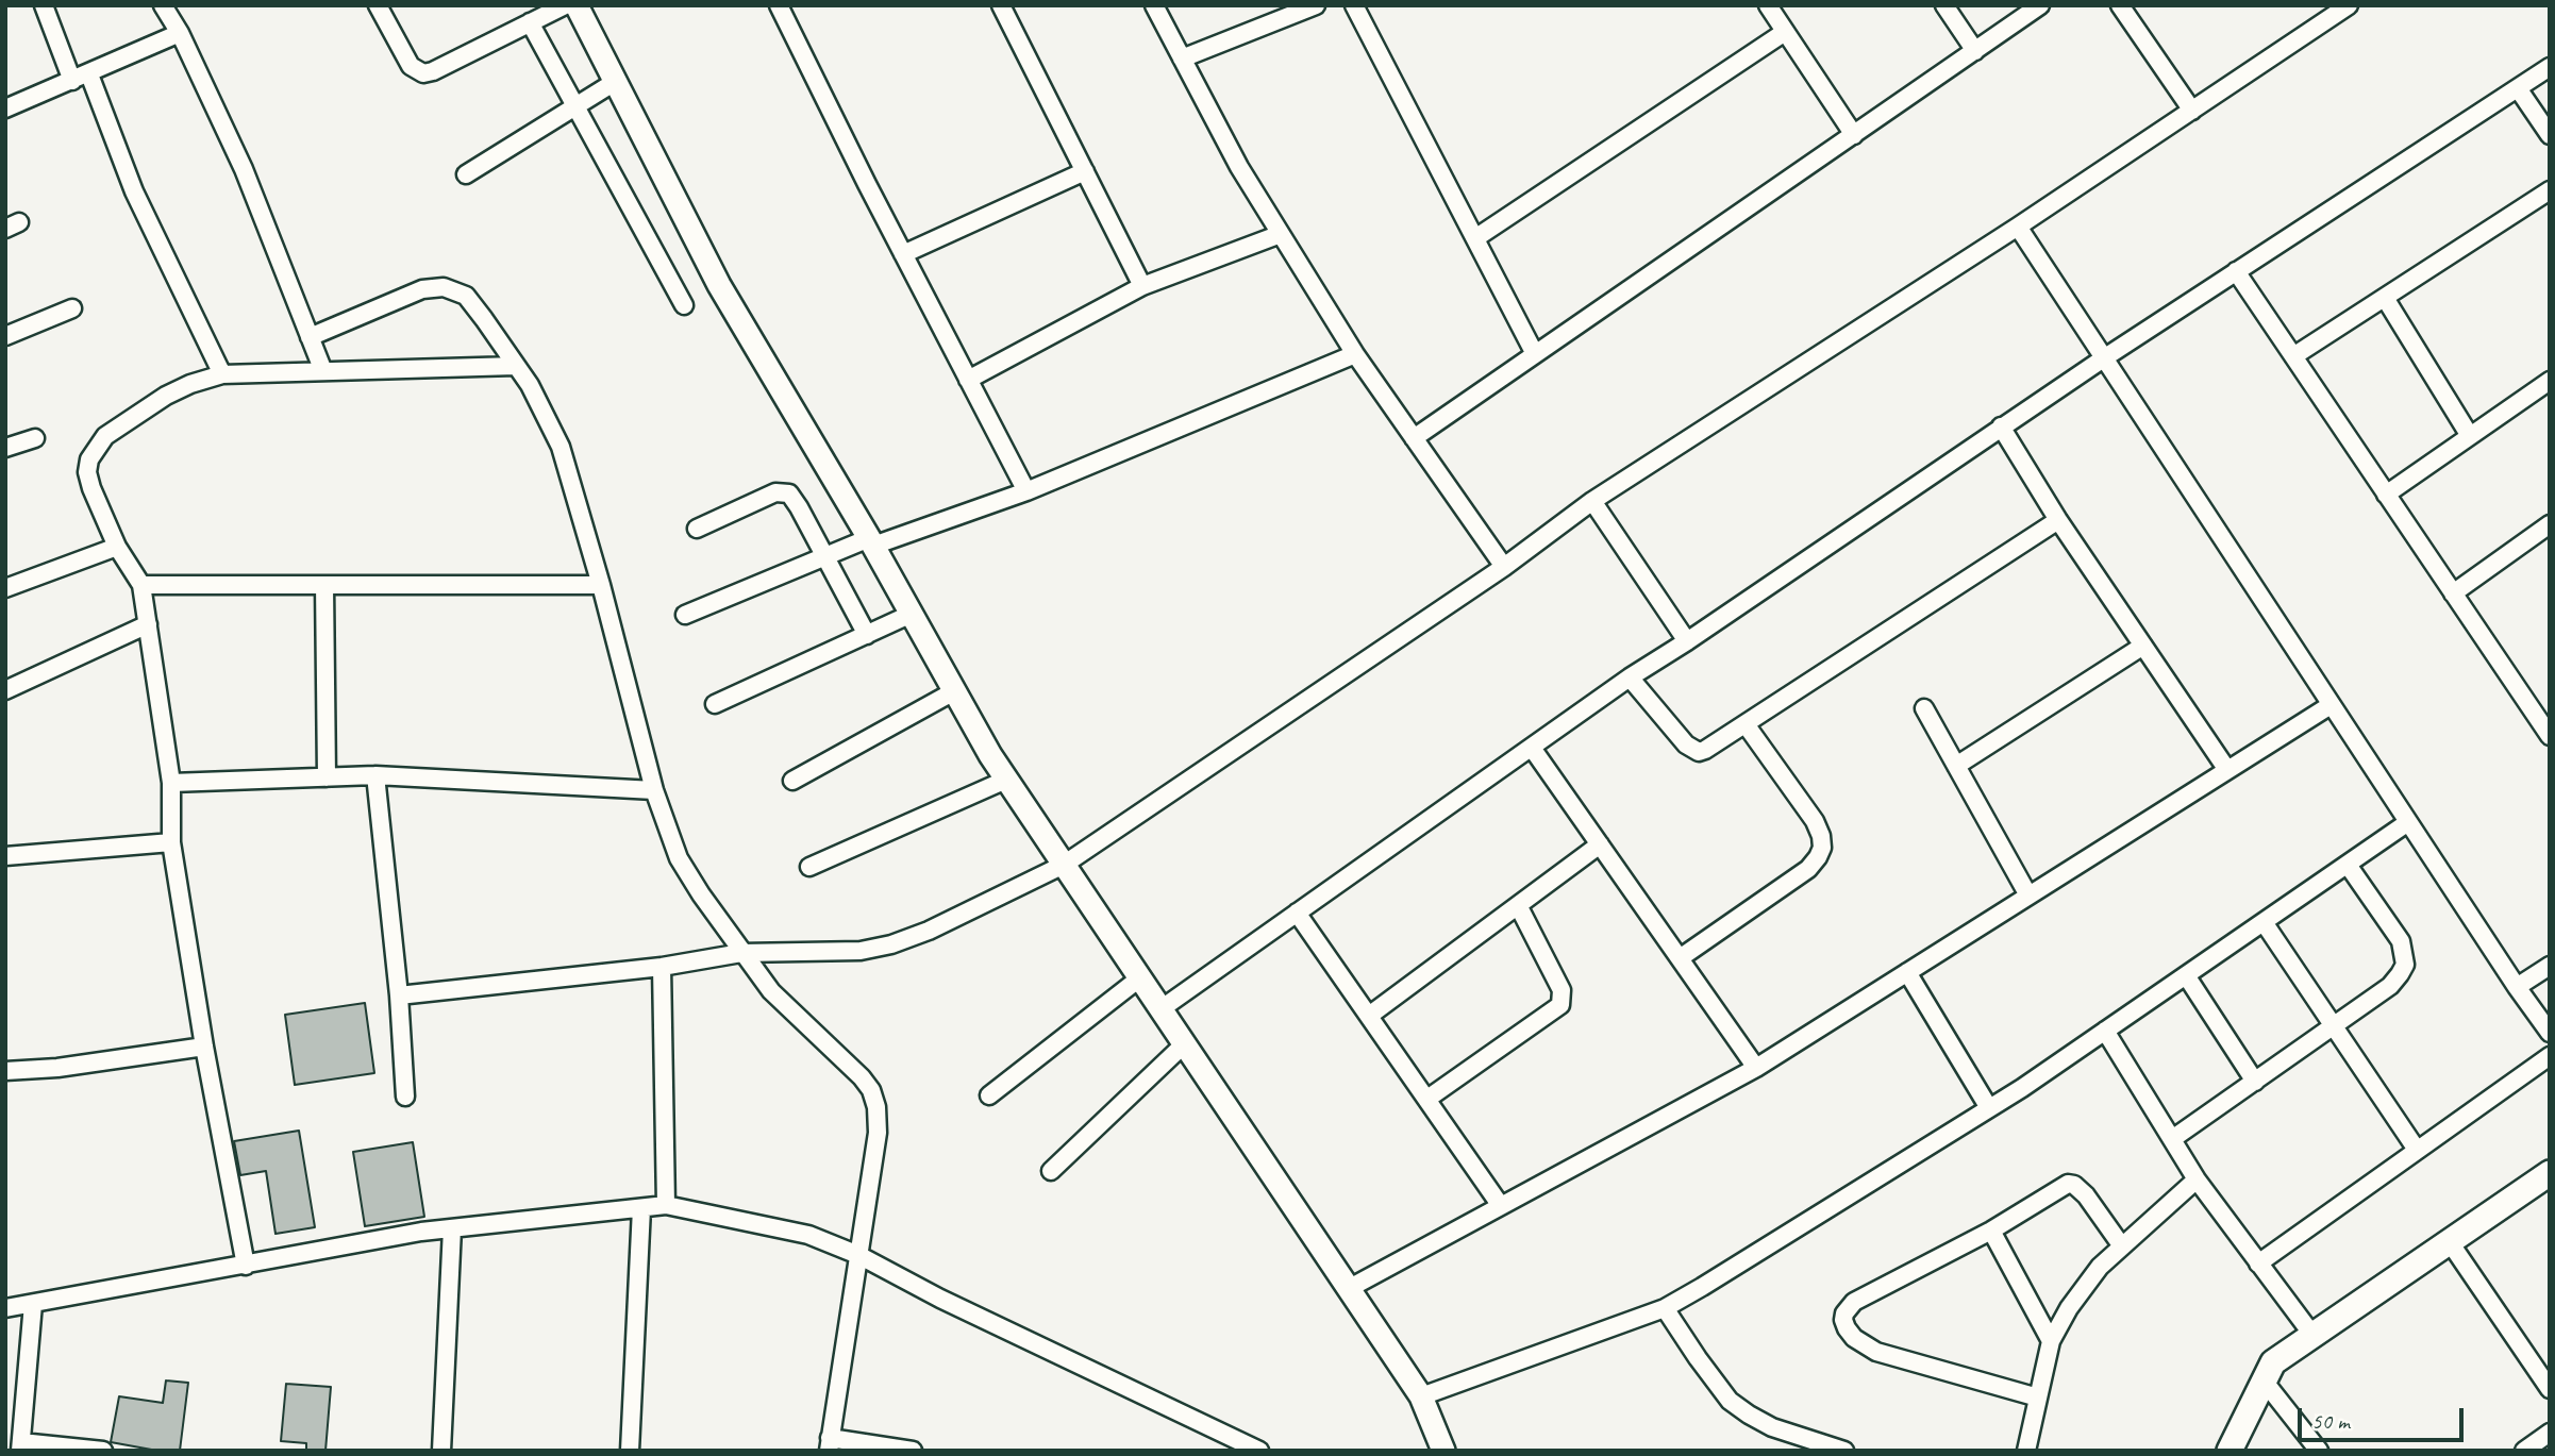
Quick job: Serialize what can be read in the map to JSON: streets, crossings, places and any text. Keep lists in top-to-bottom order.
{
  "scale_bar": "50 m"
}
